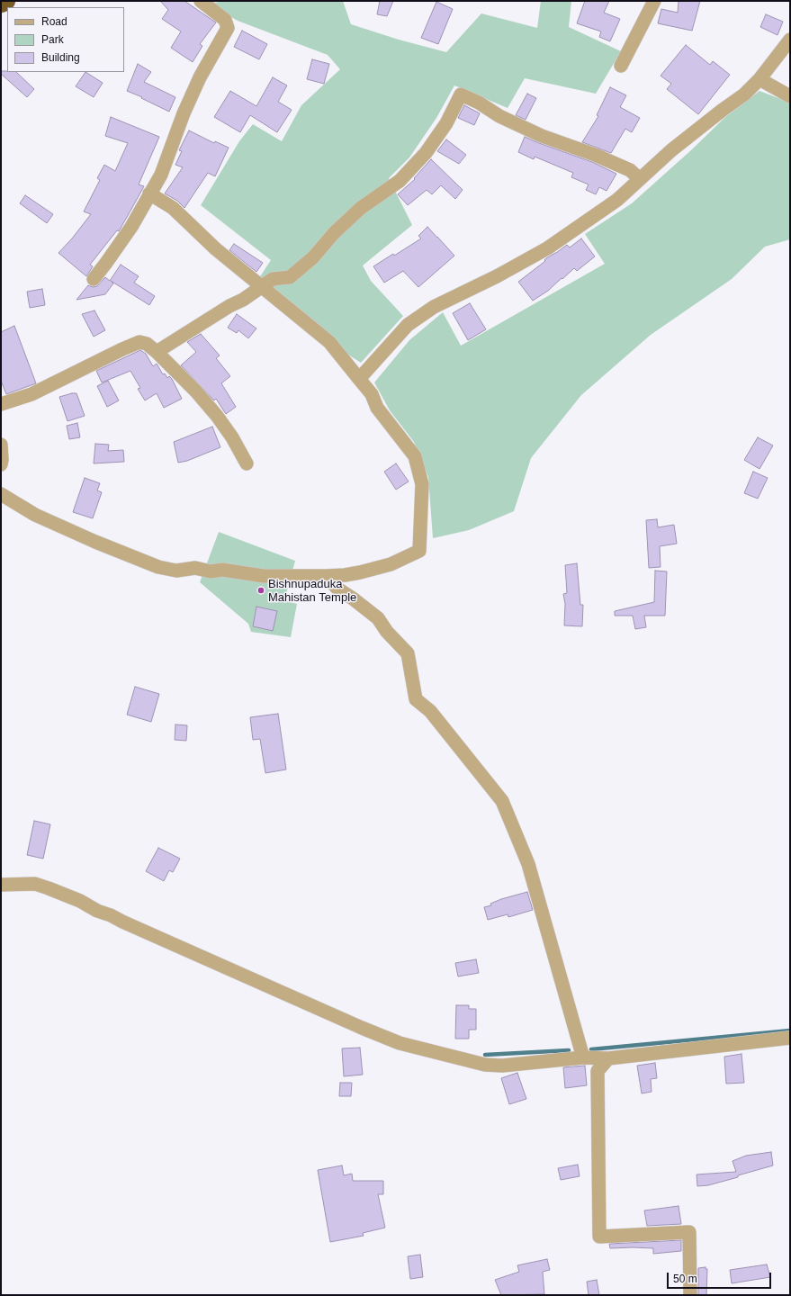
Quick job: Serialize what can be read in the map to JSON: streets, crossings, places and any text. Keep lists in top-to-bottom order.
{
  "places": ["Bishnupaduka Mahistan Temple"],
  "legend": ["Road", "Park", "Building"],
  "scale_bar": "50 m"
}
